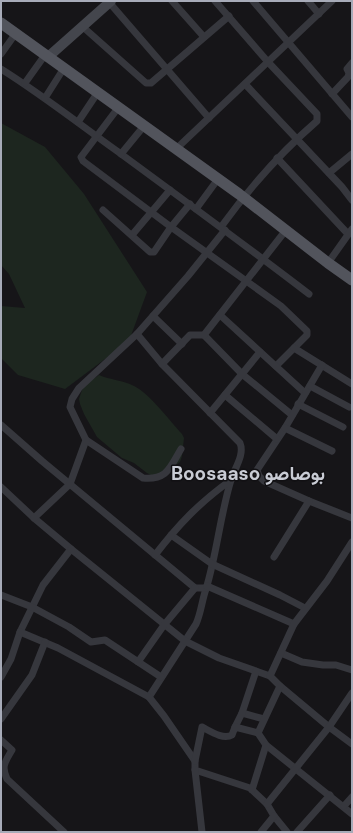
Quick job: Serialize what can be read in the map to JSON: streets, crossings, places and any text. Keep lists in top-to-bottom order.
{
  "districts": ["Boosaaso بوصاصو"]
}
